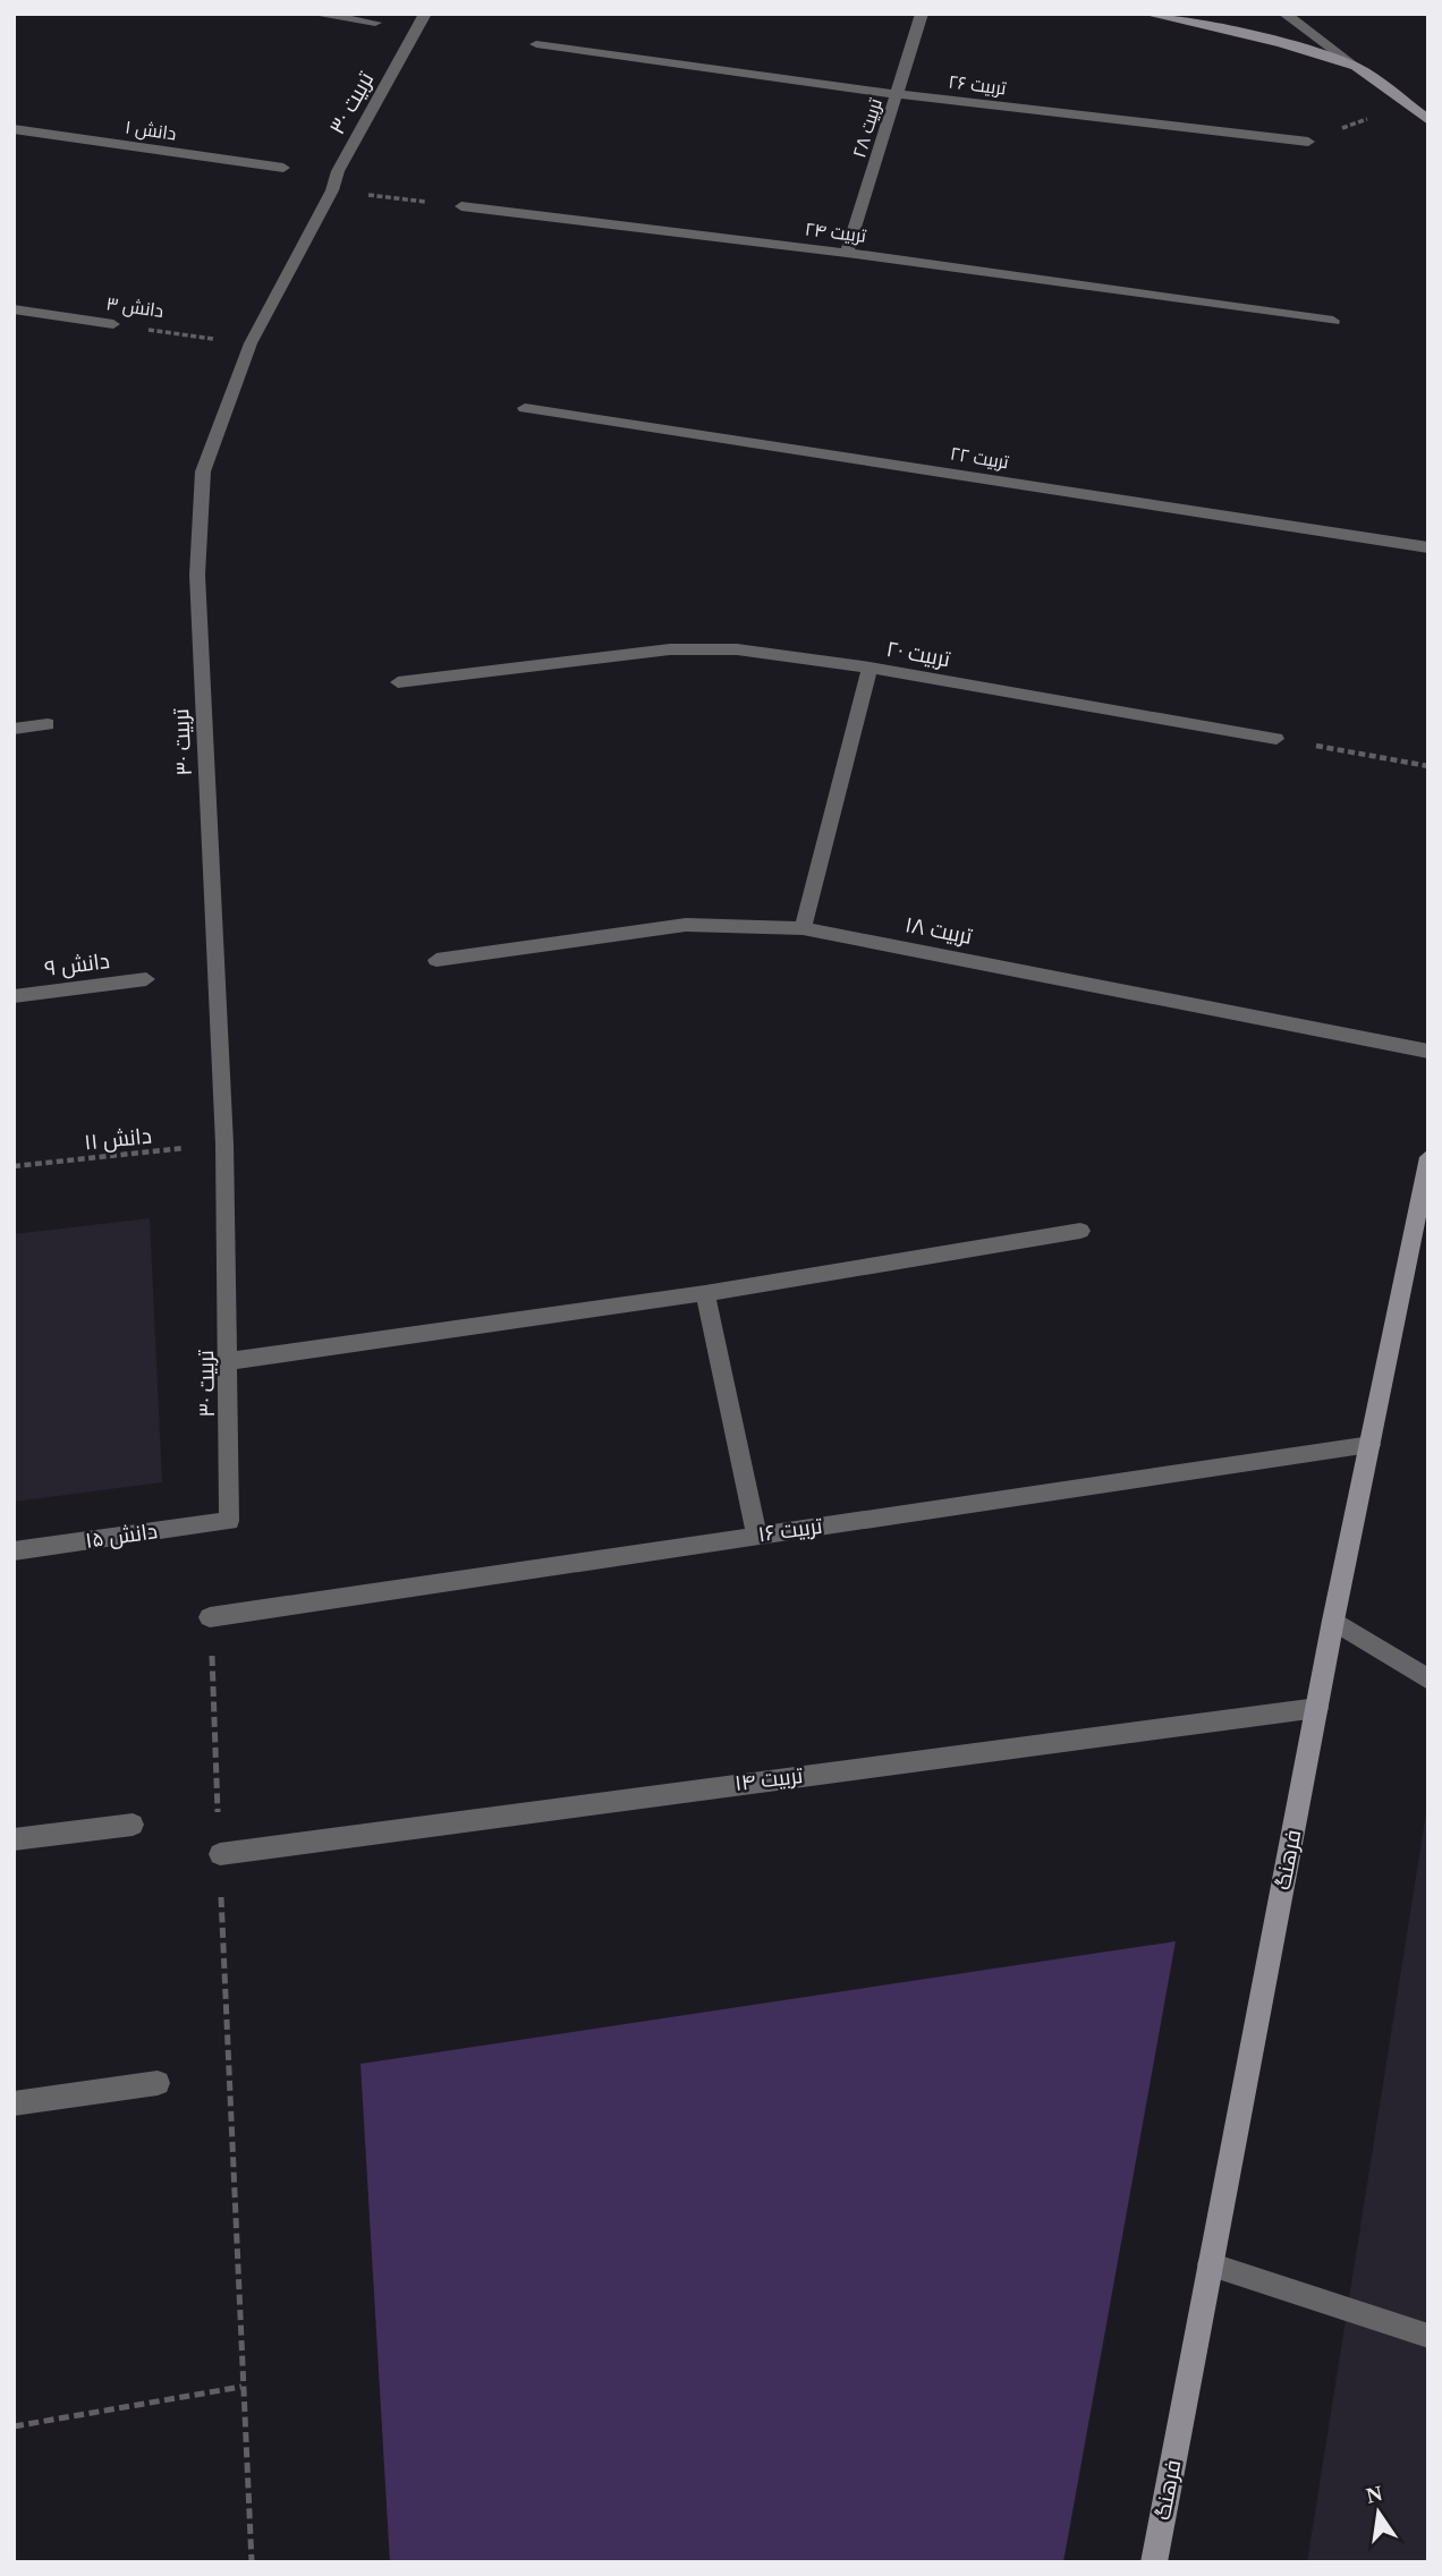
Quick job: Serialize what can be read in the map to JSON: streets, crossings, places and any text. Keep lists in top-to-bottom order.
{
  "streets": {
    "main road": ["فرهنگ"],
    "street": [
      "تربیت ۲۶",
      "تربیت ۳۰",
      "تربیت ۲۸",
      "دانش ۱",
      "تربیت ۲۴",
      "دانش ۳",
      "تربیت ۲۲",
      "تربیت ۲۰",
      "تربیت ۱۸",
      "دانش ۹",
      "تربیت ۱۶",
      "دانش ۱۵",
      "تربیت ۱۴"
    ],
    "path": ["دانش ۱۱"]
  },
  "crossings": [
    ["تربیت ۲۶", "تربیت ۲۸"],
    ["تربیت ۳۰", "دانش ۳"],
    ["تربیت ۳۰", "دانش ۱۱"],
    ["تربیت ۳۰", "دانش ۱۵"],
    ["تربیت ۲۸", "تربیت ۲۴"],
    ["تربیت ۱۶", "فرهنگ"],
    ["تربیت ۱۴", "فرهنگ"]
  ],
  "north": "top"
}
